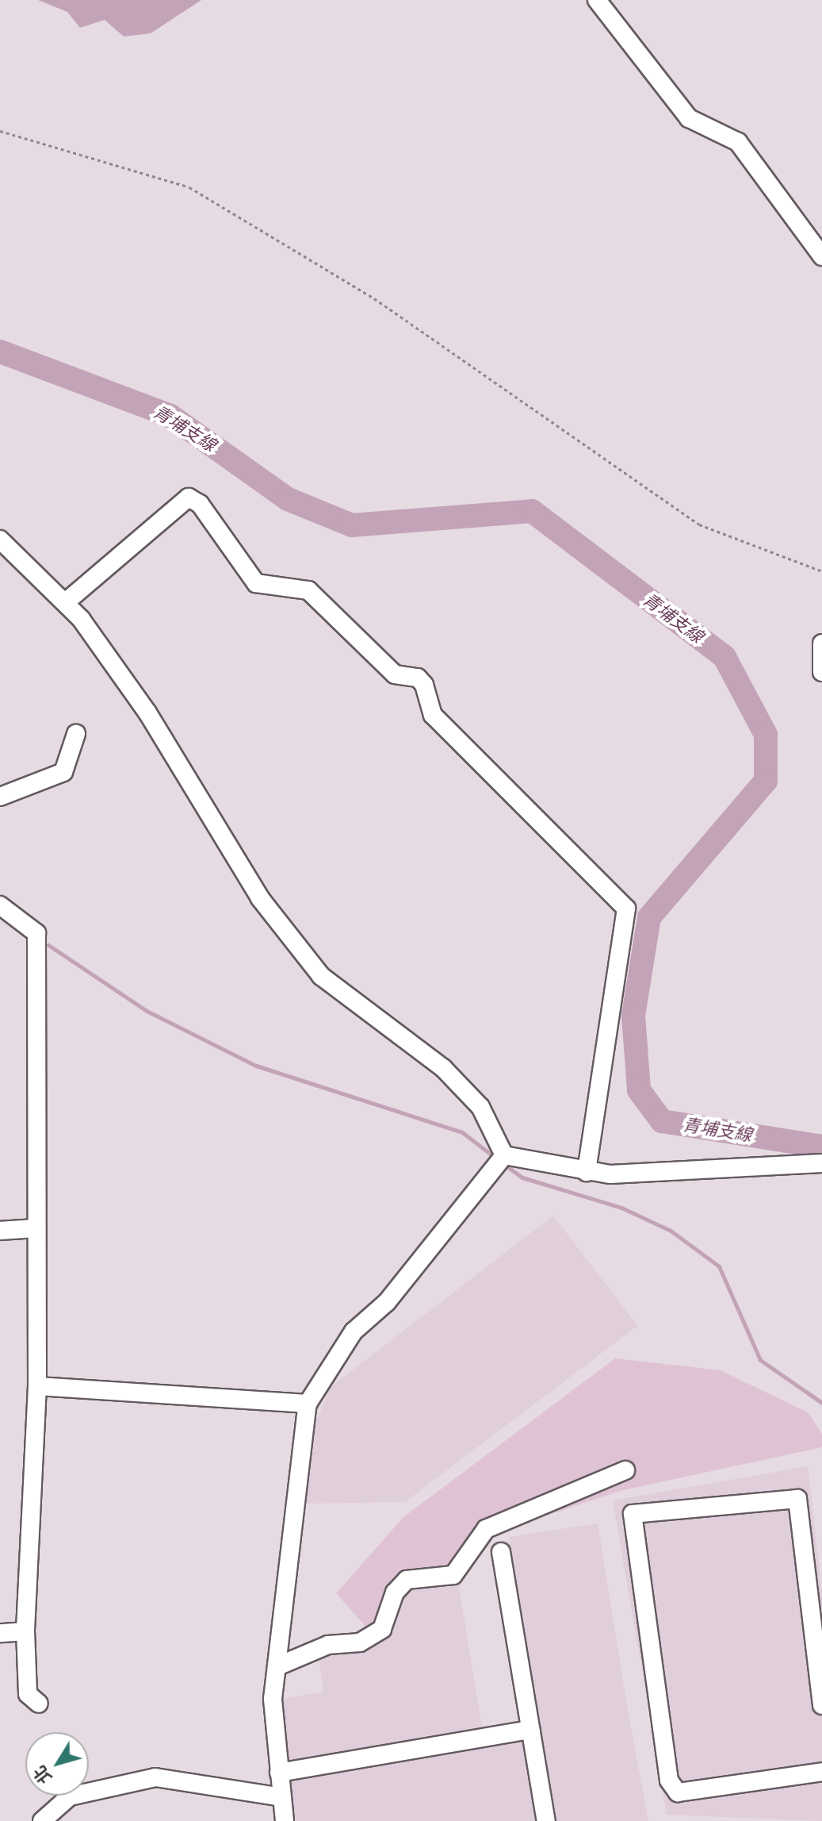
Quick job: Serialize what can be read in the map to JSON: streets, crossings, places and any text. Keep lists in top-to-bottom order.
{
  "water": ["青埔支線"],
  "north": "bottom left"
}
